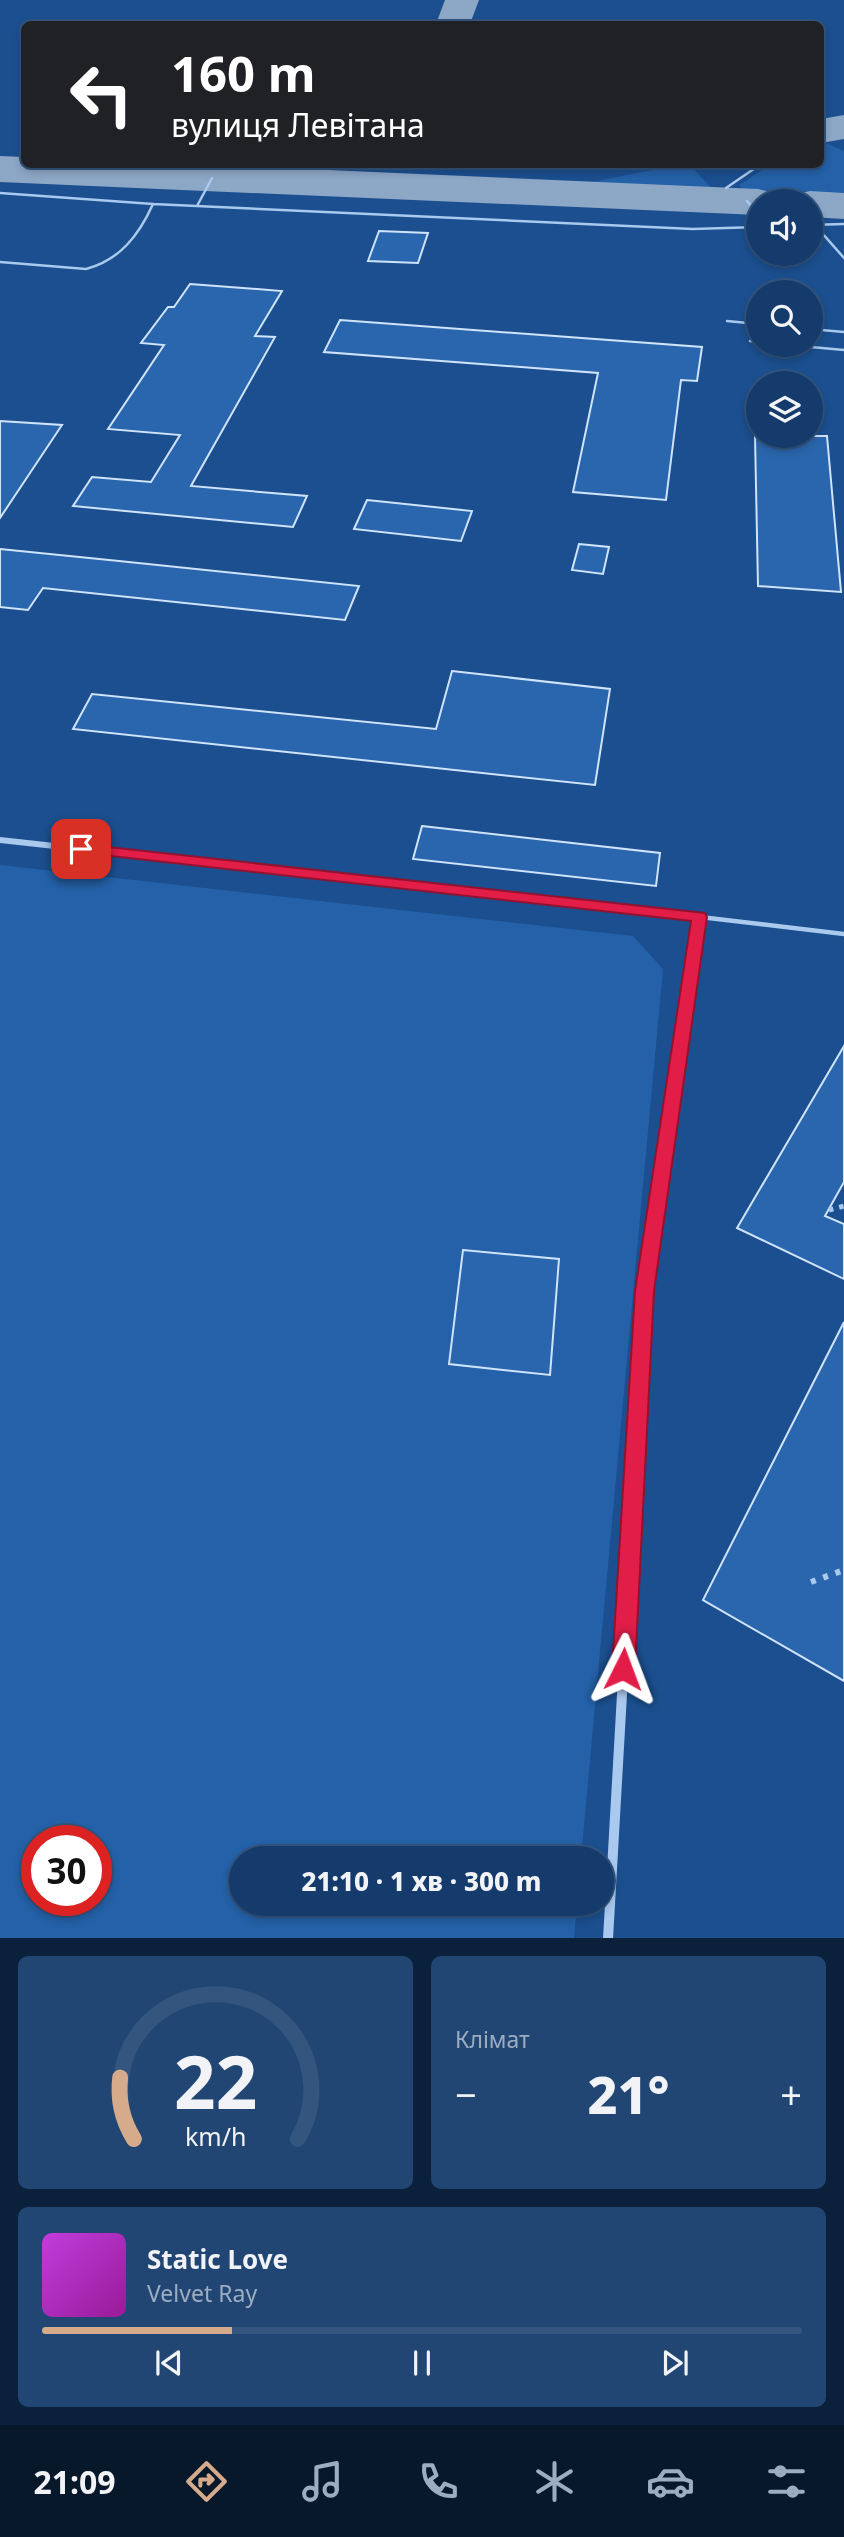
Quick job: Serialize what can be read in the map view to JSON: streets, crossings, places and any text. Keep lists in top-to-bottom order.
{
  "page": {
    "turn": ["160 m", "вулиця Левітана"],
    "limit": "30",
    "trip": "21:10 · 1 хв · 300 m",
    "tile": "Клімат",
    "heat": ["−", "21°", "+"],
    "song": ["Static Love", "Velvet Ray"],
    "tabs": "21:09",
    "gauge": ["22", "km/h"]
  }
}
